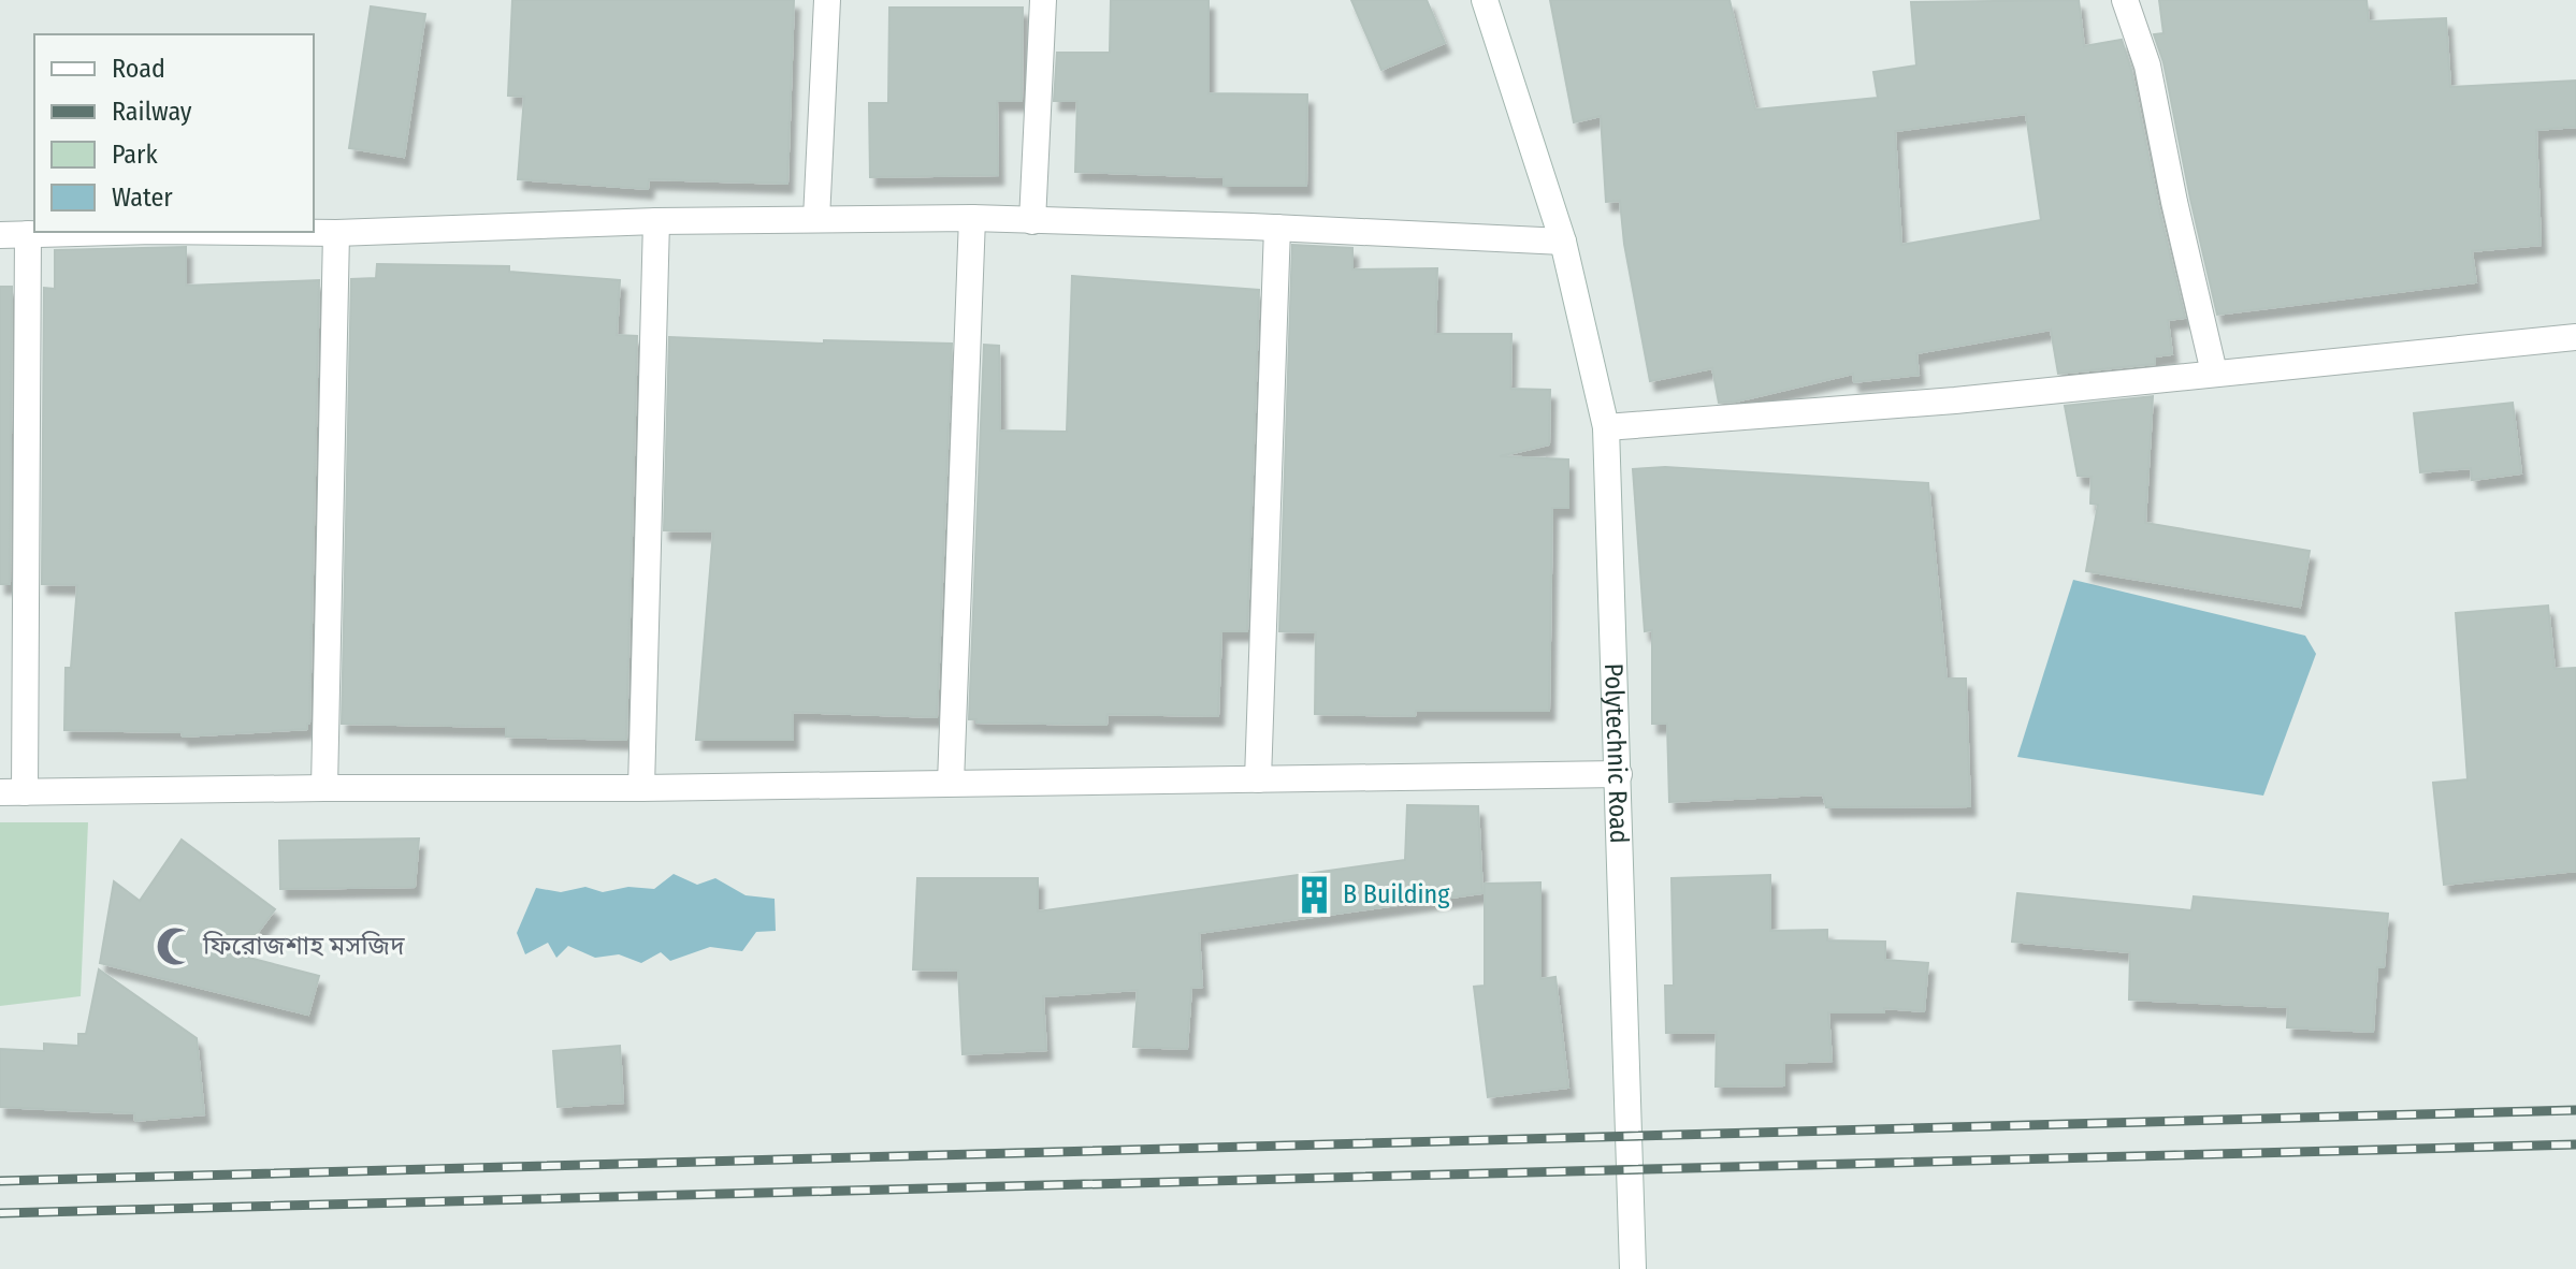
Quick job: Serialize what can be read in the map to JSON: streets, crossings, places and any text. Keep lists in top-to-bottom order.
{
  "streets": {
    "street": ["Polytechnic Road"]
  },
  "places": {
    "building": ["B Building"],
    "mosque": ["ফিরোজশাহ মসজিদ"]
  },
  "legend": [
    "Road",
    "Railway",
    "Park",
    "Water"
  ]
}
